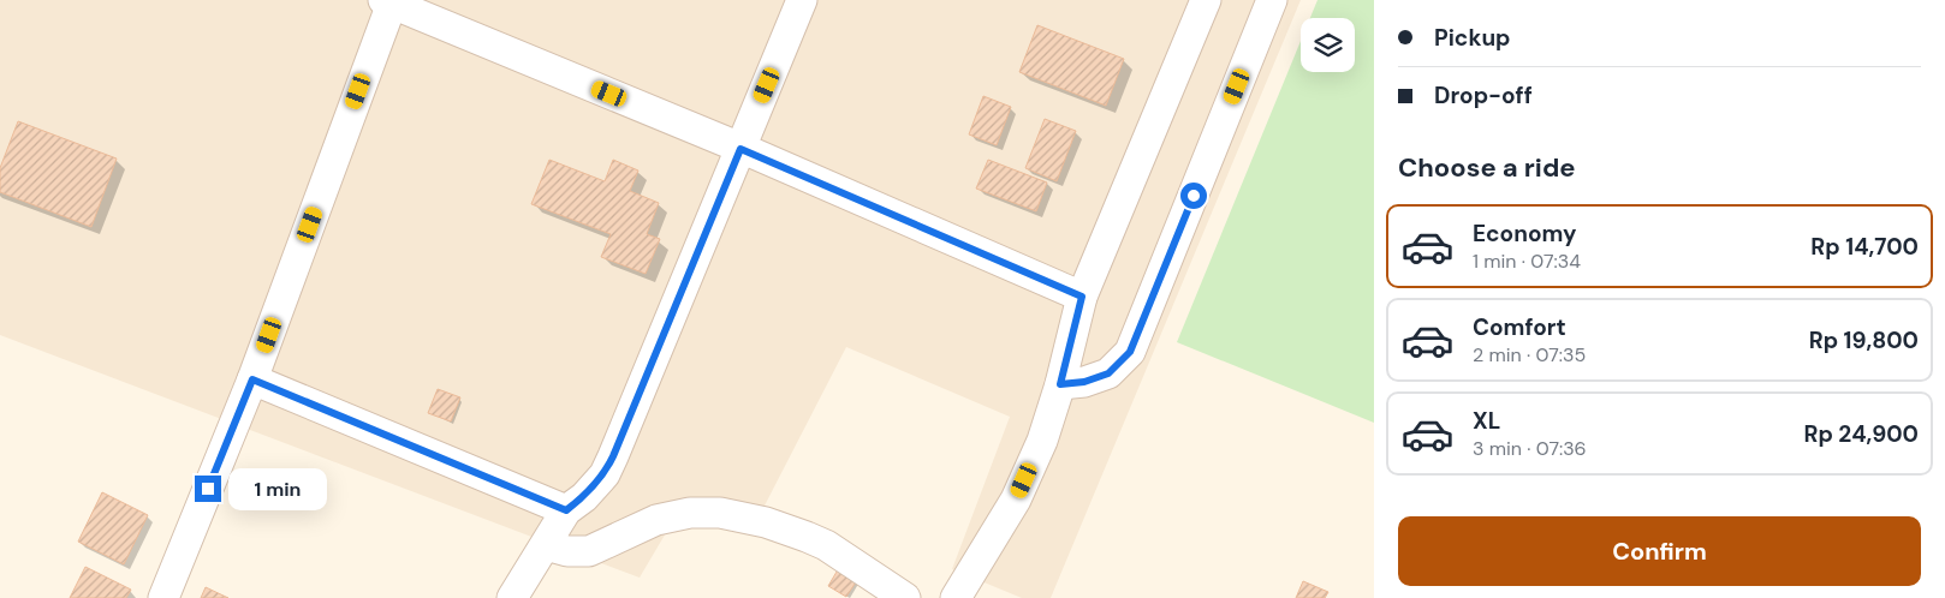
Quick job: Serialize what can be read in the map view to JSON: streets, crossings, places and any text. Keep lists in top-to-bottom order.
{
  "page": {
    "banner": ["Pickup", "Drop-off"],
    "heading": "Choose a ride",
    "list": [
      {
        "name": "Economy",
        "note": "1 min · 07:34",
        "value": "Rp 14,700"
      },
      {
        "name": "Comfort",
        "note": "2 min · 07:35",
        "value": "Rp 19,800"
      },
      {
        "name": "XL",
        "note": "3 min · 07:36",
        "value": "Rp 24,900"
      }
    ],
    "bubble": "1 min",
    "buttons": "Confirm"
  }
}
